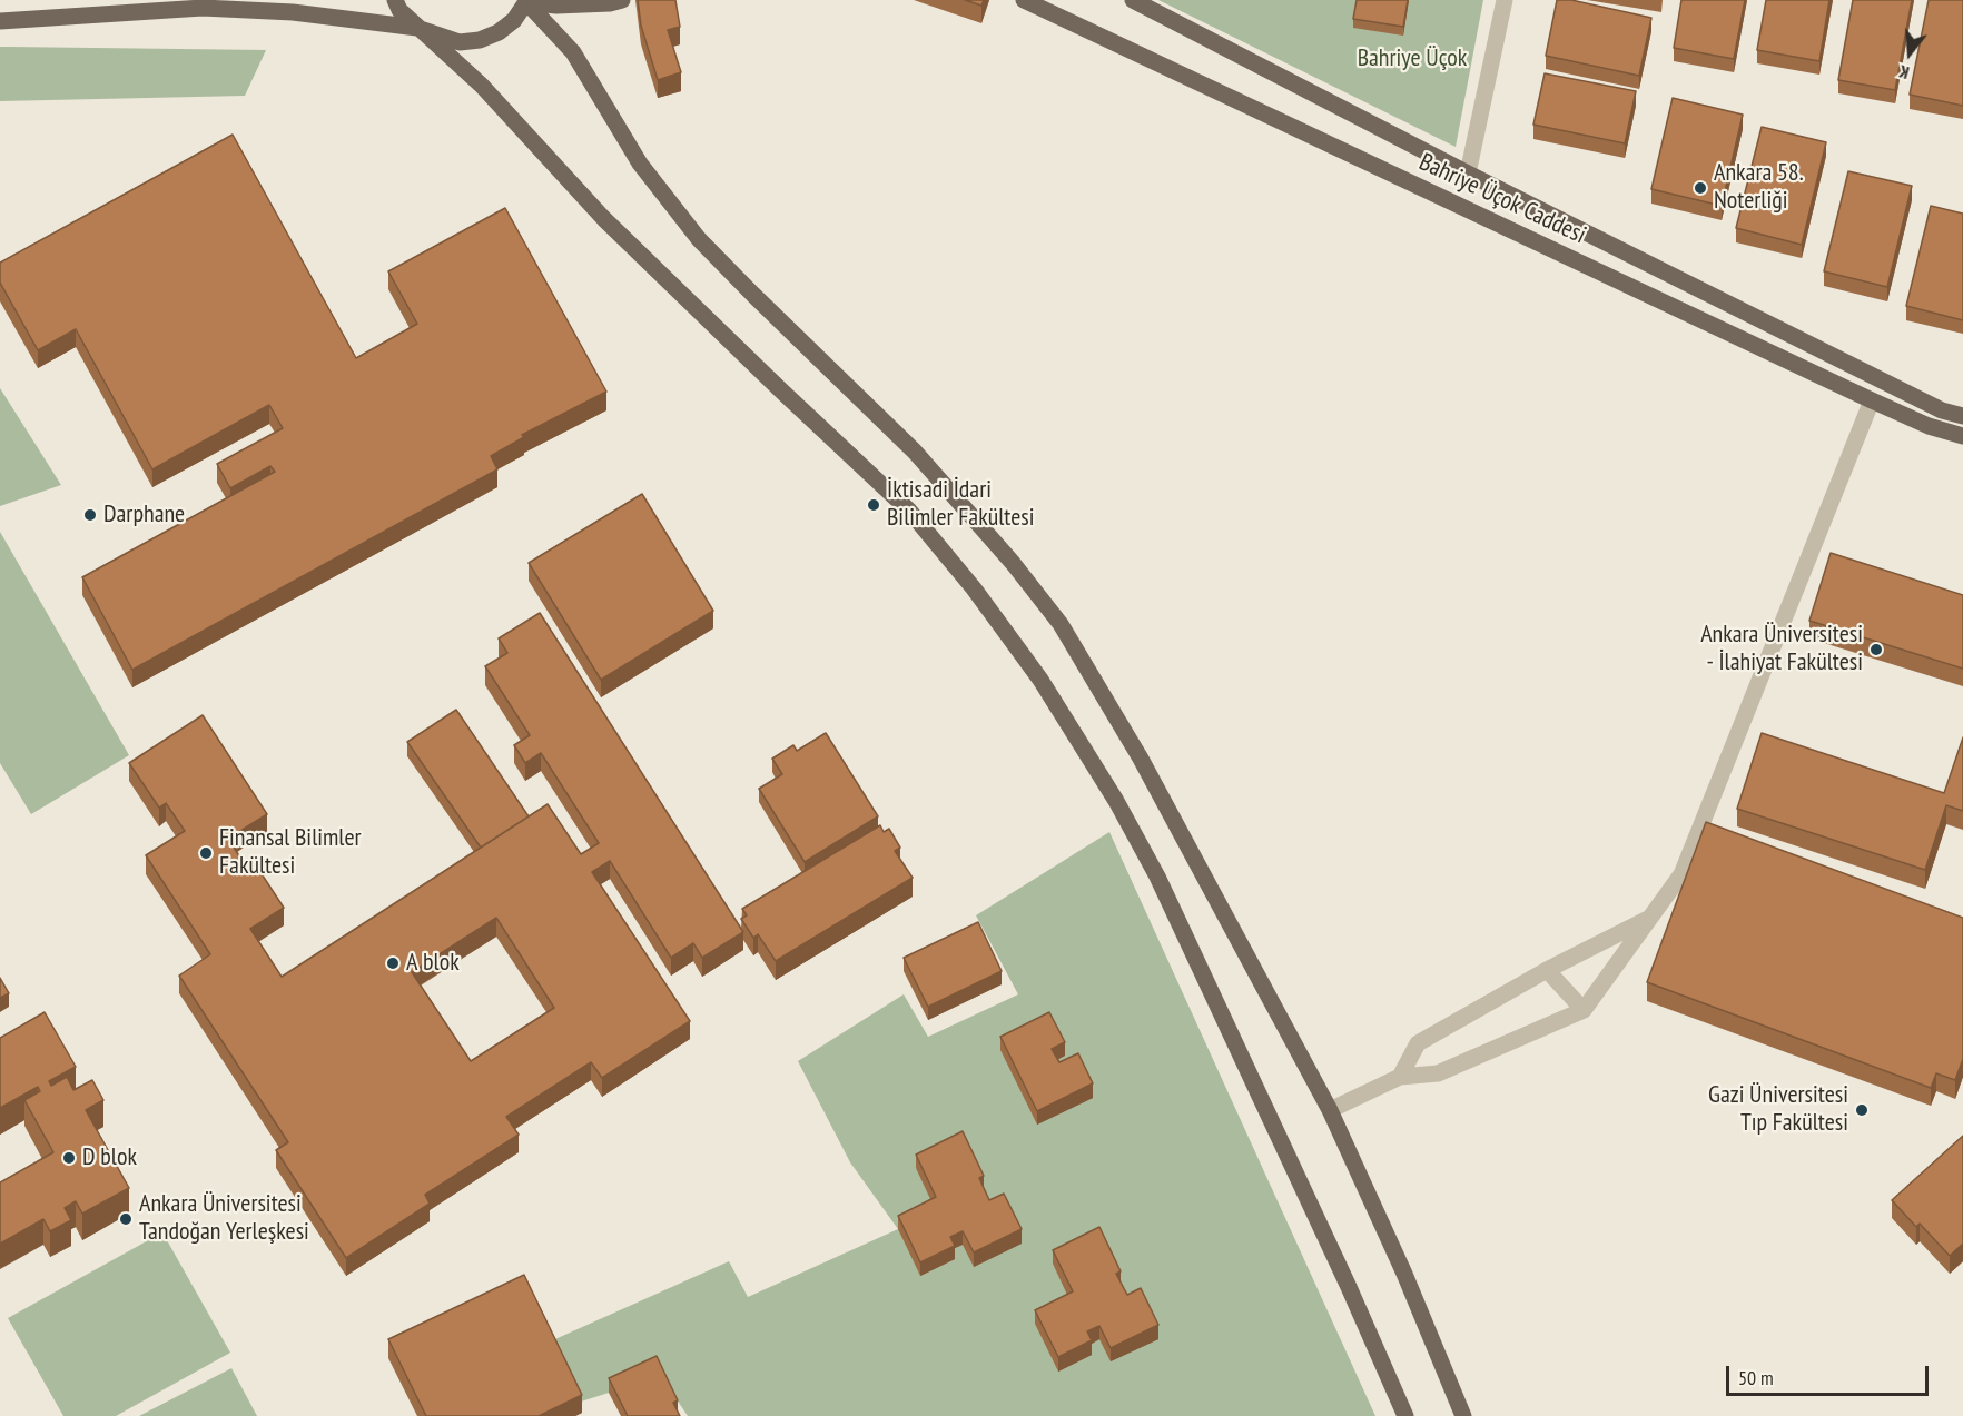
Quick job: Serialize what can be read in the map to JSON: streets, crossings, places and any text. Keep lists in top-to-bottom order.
{
  "streets": {
    "main road": ["Bahriye Üçok Caddesi"]
  },
  "parks": ["Bahriye Üçok"],
  "places": [
    "Ankara 58. Noterliği",
    "İktisadi İdari Bilimler Fakültesi",
    "Darphane",
    "Ankara Üniversitesi - İlahiyat Fakültesi",
    "Finansal Bilimler Fakültesi",
    "A blok",
    "Gazi Üniversitesi Tıp Fakültesi",
    "D blok",
    "Ankara Üniversitesi Tandoğan Yerleşkesi"
  ],
  "scale_bar": "50 m",
  "north": "bottom"
}
